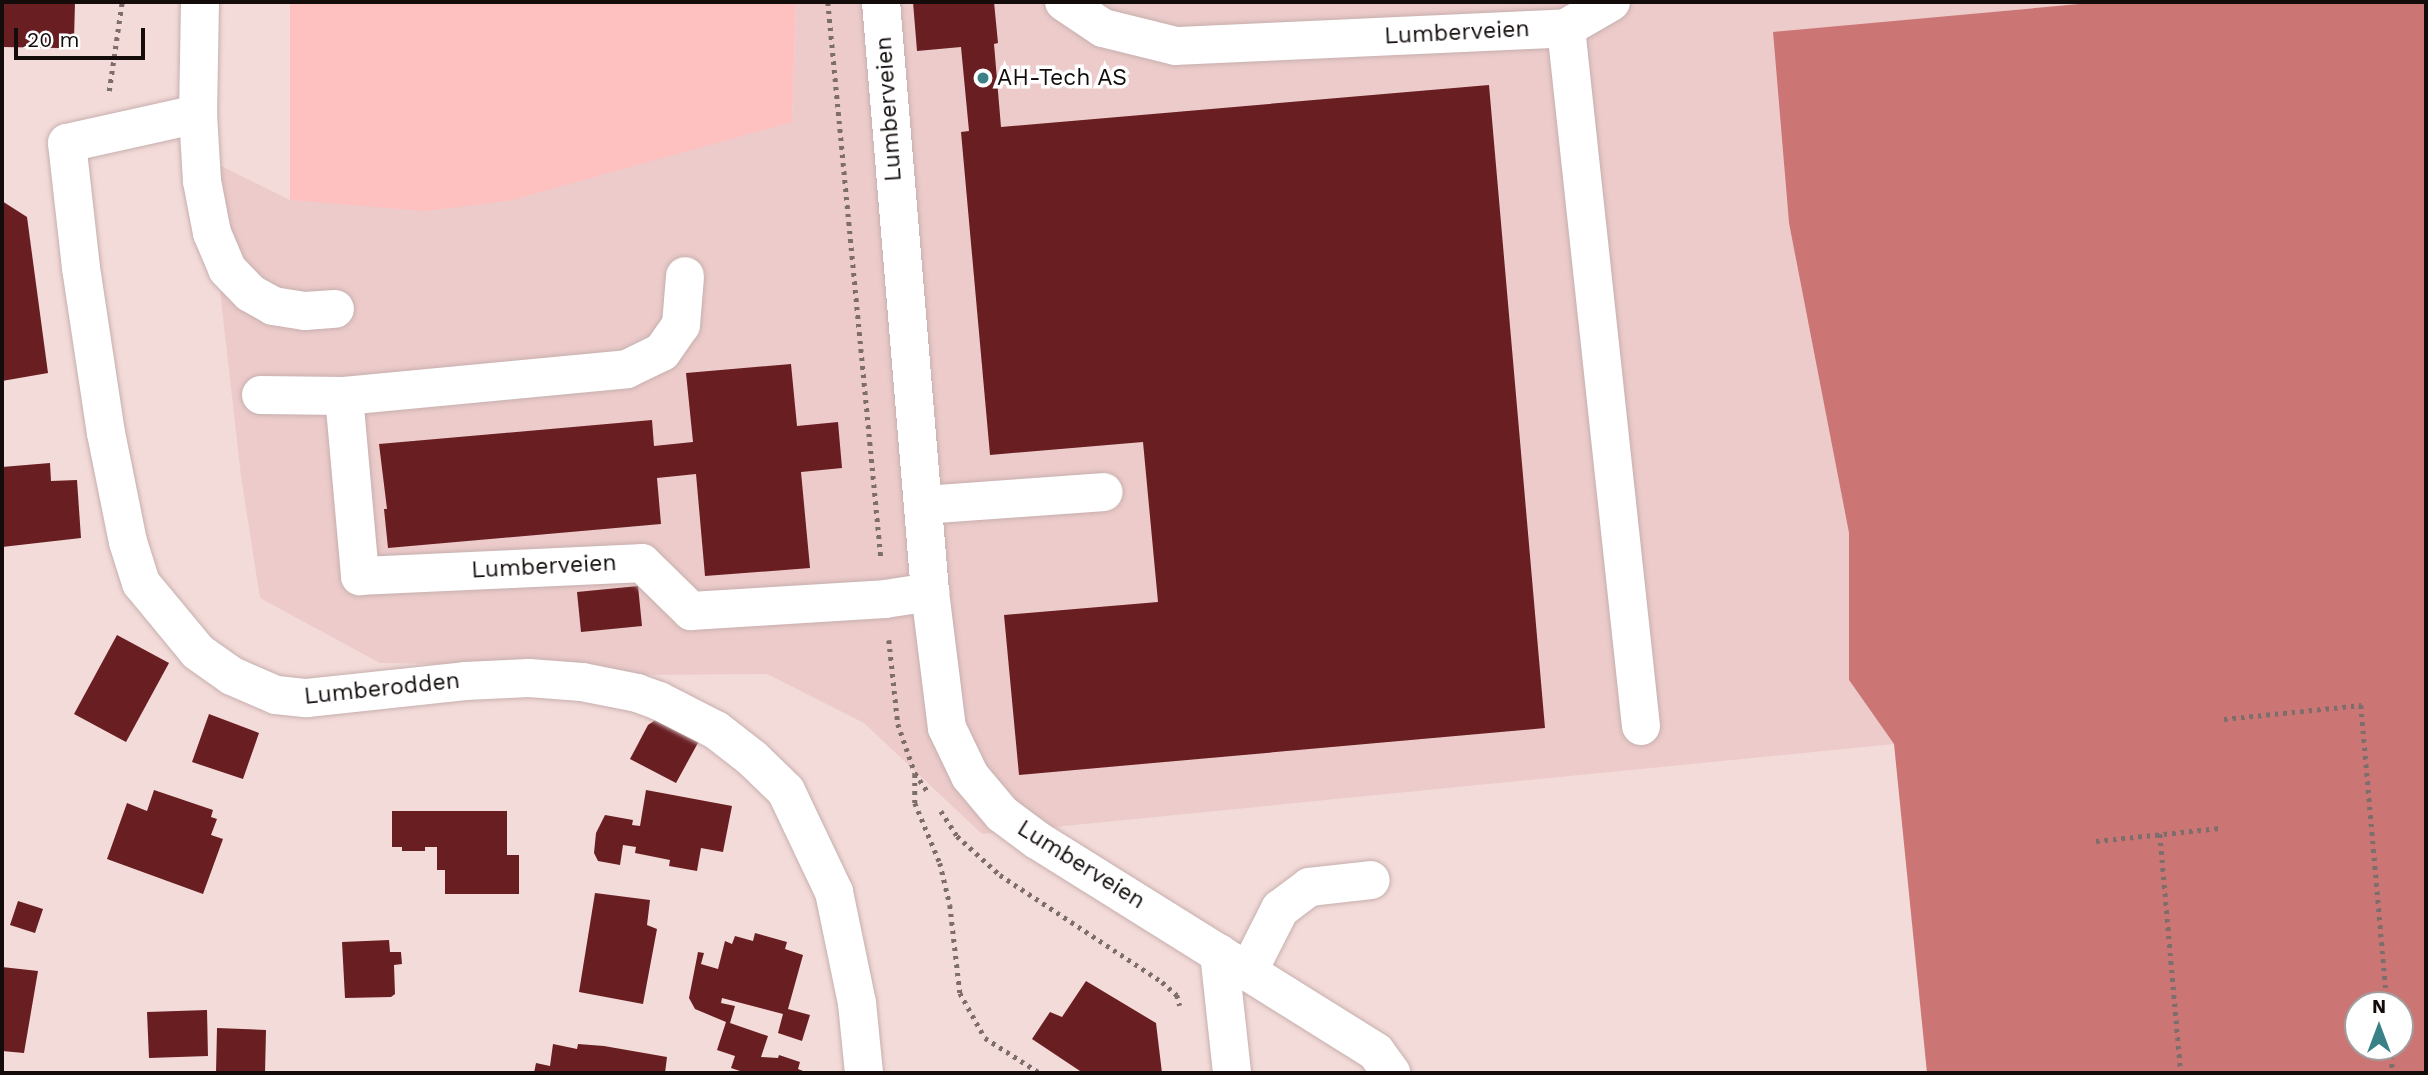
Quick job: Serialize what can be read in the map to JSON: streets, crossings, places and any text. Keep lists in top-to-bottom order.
{
  "streets": {
    "street": ["Lumberveien", "Lumberodden"]
  },
  "places": ["AH-Tech AS"],
  "scale_bar": "20 m",
  "north": "top"
}
